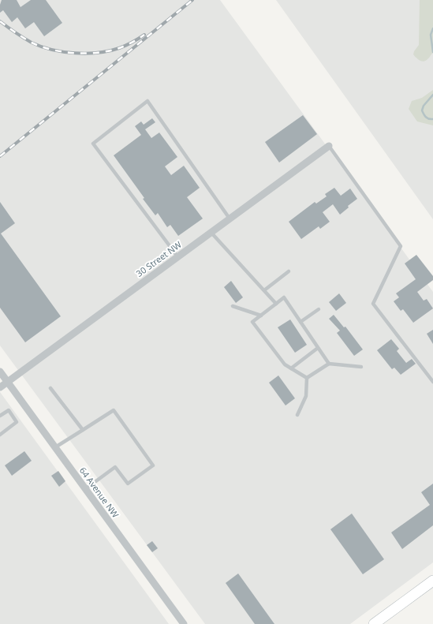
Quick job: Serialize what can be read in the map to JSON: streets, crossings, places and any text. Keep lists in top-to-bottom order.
{
  "streets": {
    "street": ["30 Street NW", "64 Avenue NW"]
  },
  "crossings": [
    ["30 Street NW", "64 Avenue NW"]
  ]
}
